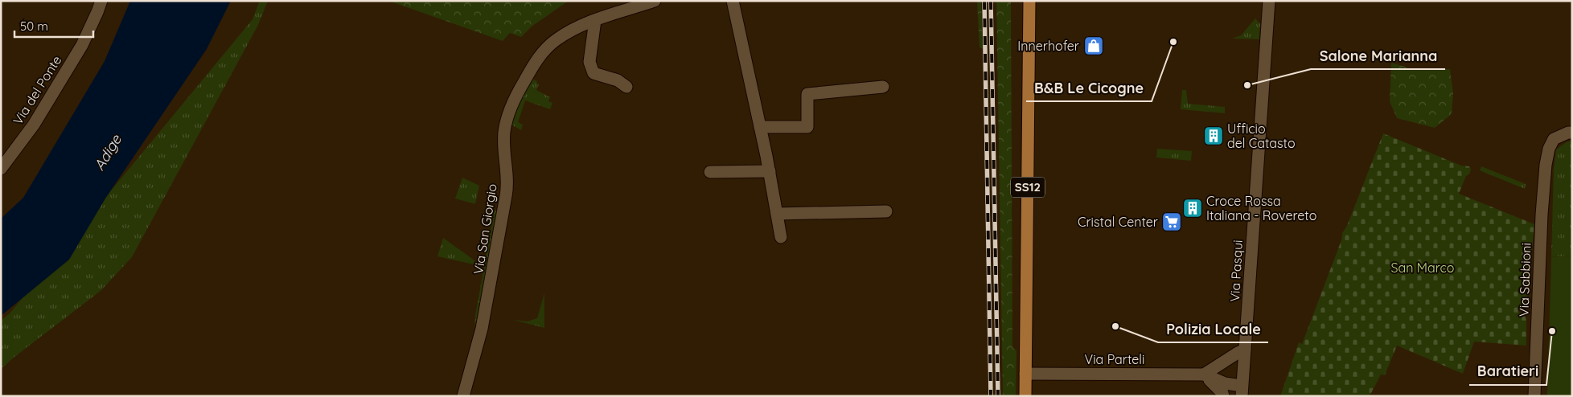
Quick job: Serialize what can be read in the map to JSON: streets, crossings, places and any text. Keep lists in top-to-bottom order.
{
  "streets": {
    "main road": ["SS12"],
    "street": [
      "Via del Ponte",
      "Via San Giorgio",
      "Via Pasqui",
      "Via Sabbioni",
      "Via Parteli"
    ]
  },
  "crossings": [
    ["SS12", "Via Parteli"],
    ["Via Pasqui", "Via Parteli"]
  ],
  "water": ["Adige"],
  "parks": ["San Marco"],
  "places": {
    "other": [
      "B&B Le Cicogne",
      "Salone Marianna",
      "Polizia Locale",
      "Baratieri"
    ],
    "shop": ["Innerhofer"],
    "building": ["Ufficio del Catasto", "Croce Rossa Italiana - Rovereto"],
    "supermarket": ["Cristal Center"]
  },
  "scale_bar": "50 m"
}
